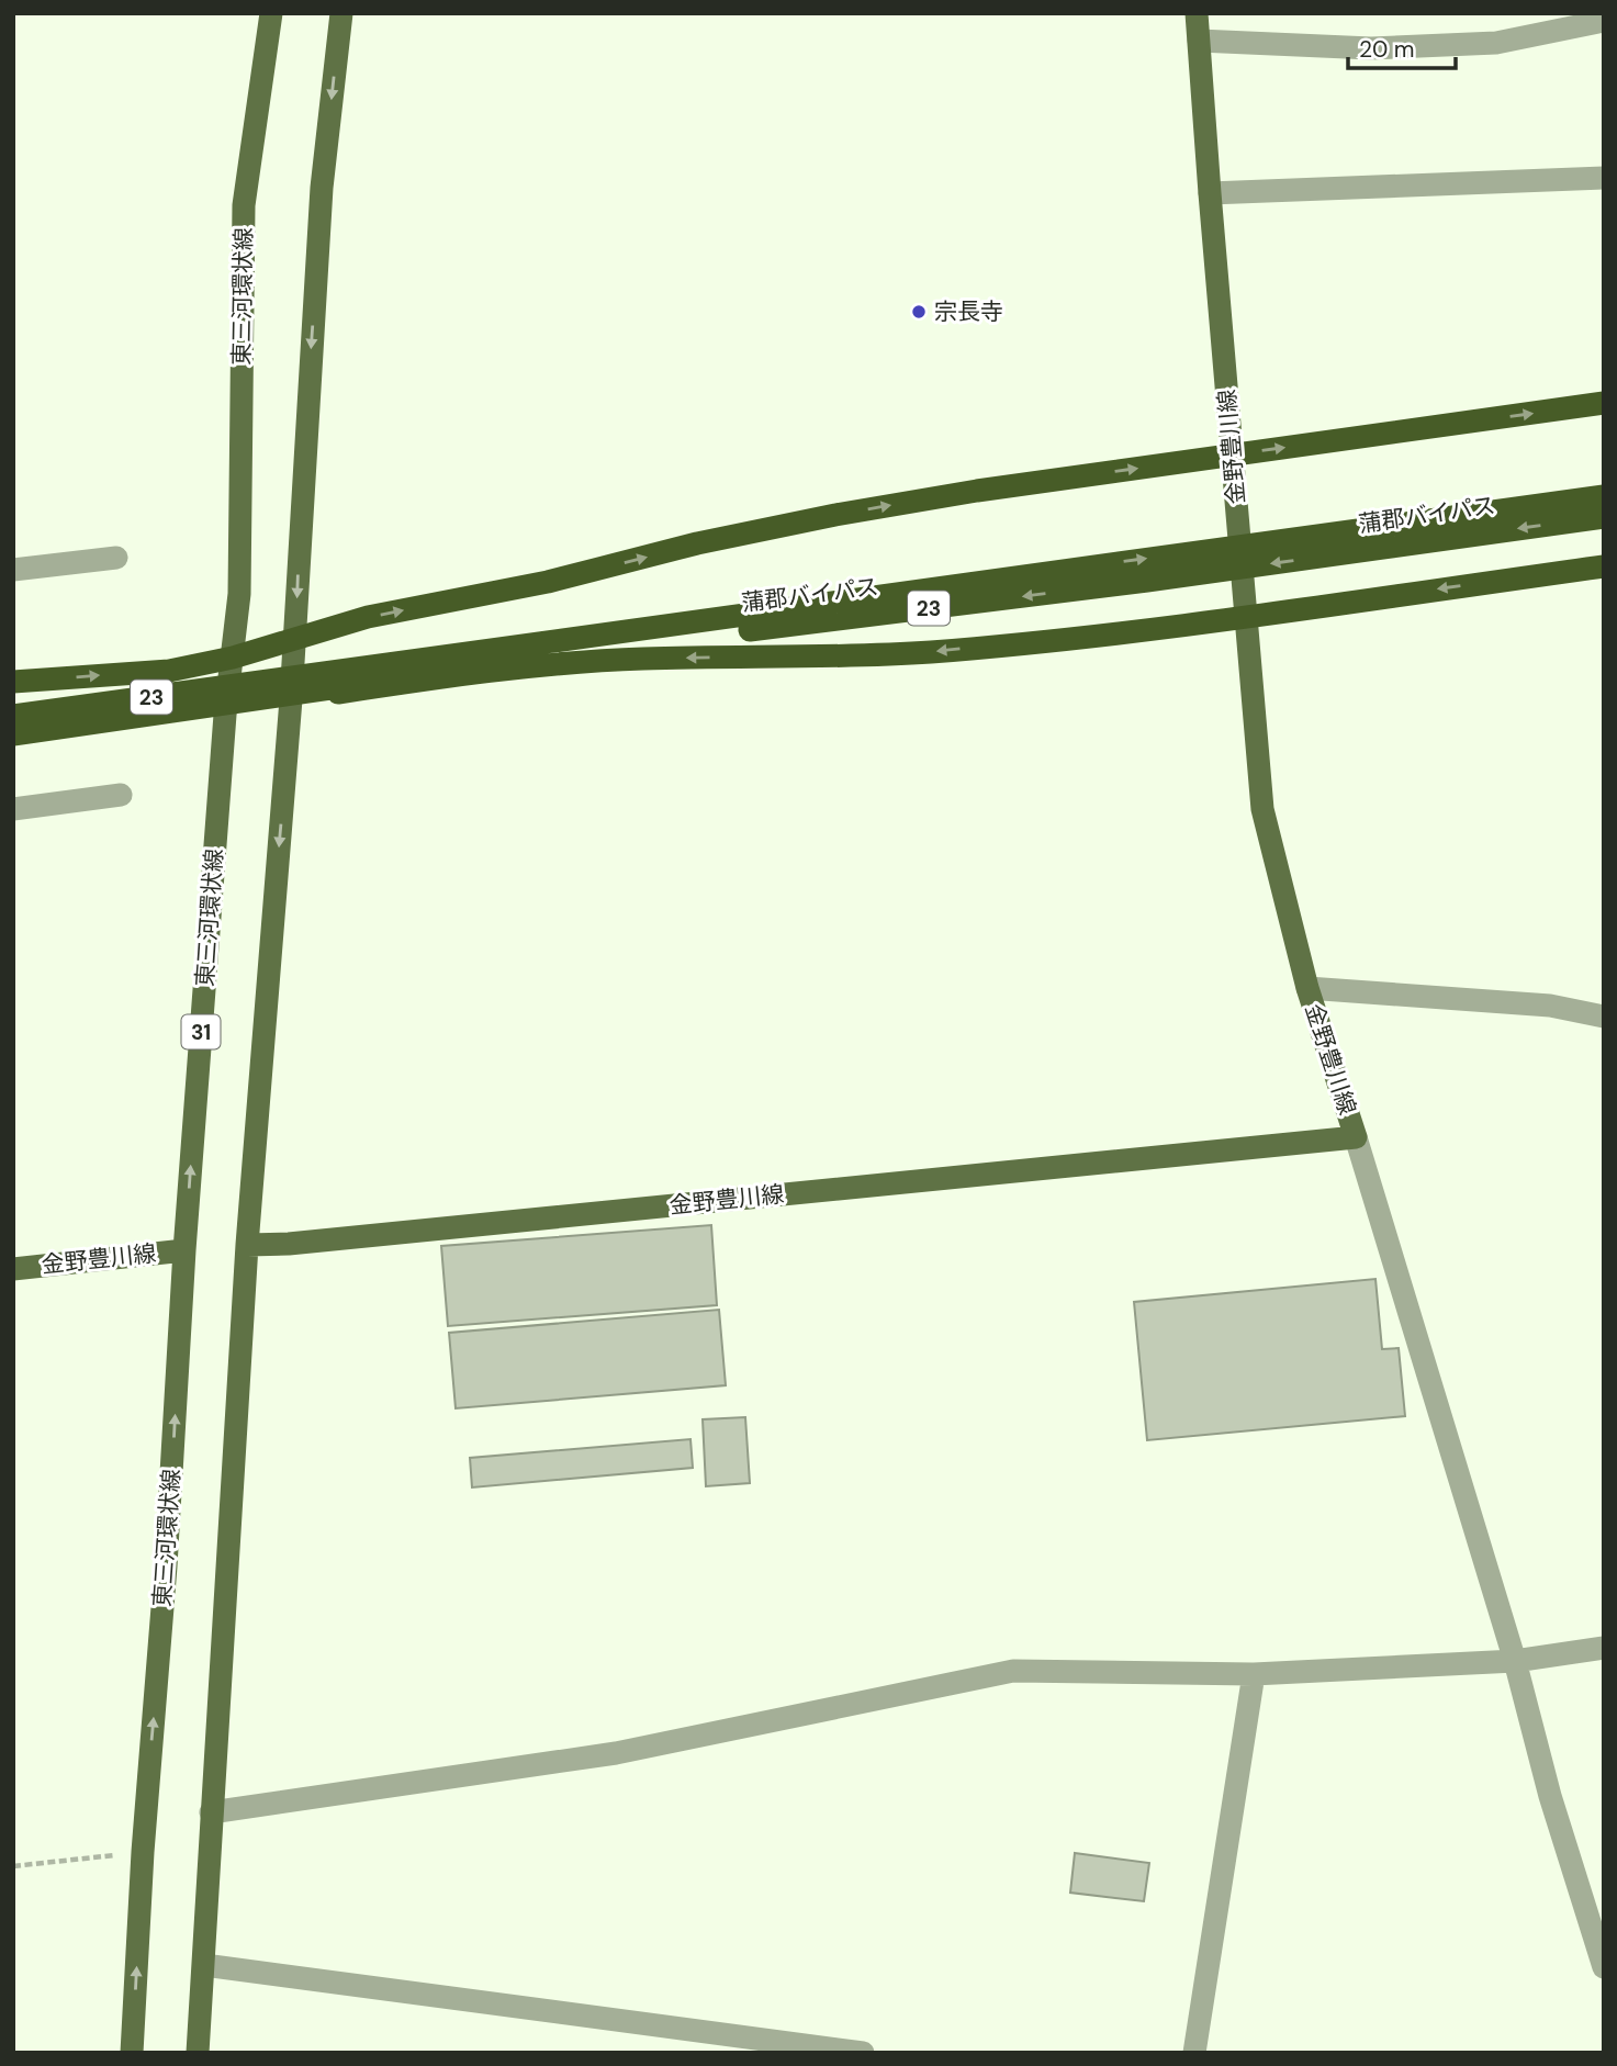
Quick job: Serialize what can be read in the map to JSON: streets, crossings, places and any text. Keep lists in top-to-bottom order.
{
  "streets": {
    "highway": ["蒲郡バイパス", "23"],
    "main road": ["東三河環状線", "金野豊川線", "31"]
  },
  "crossings": [
    ["東三河環状線", "金野豊川線"],
    ["蒲郡バイパス", "23"]
  ],
  "places": ["宗長寺"],
  "scale_bar": "20 m"
}
